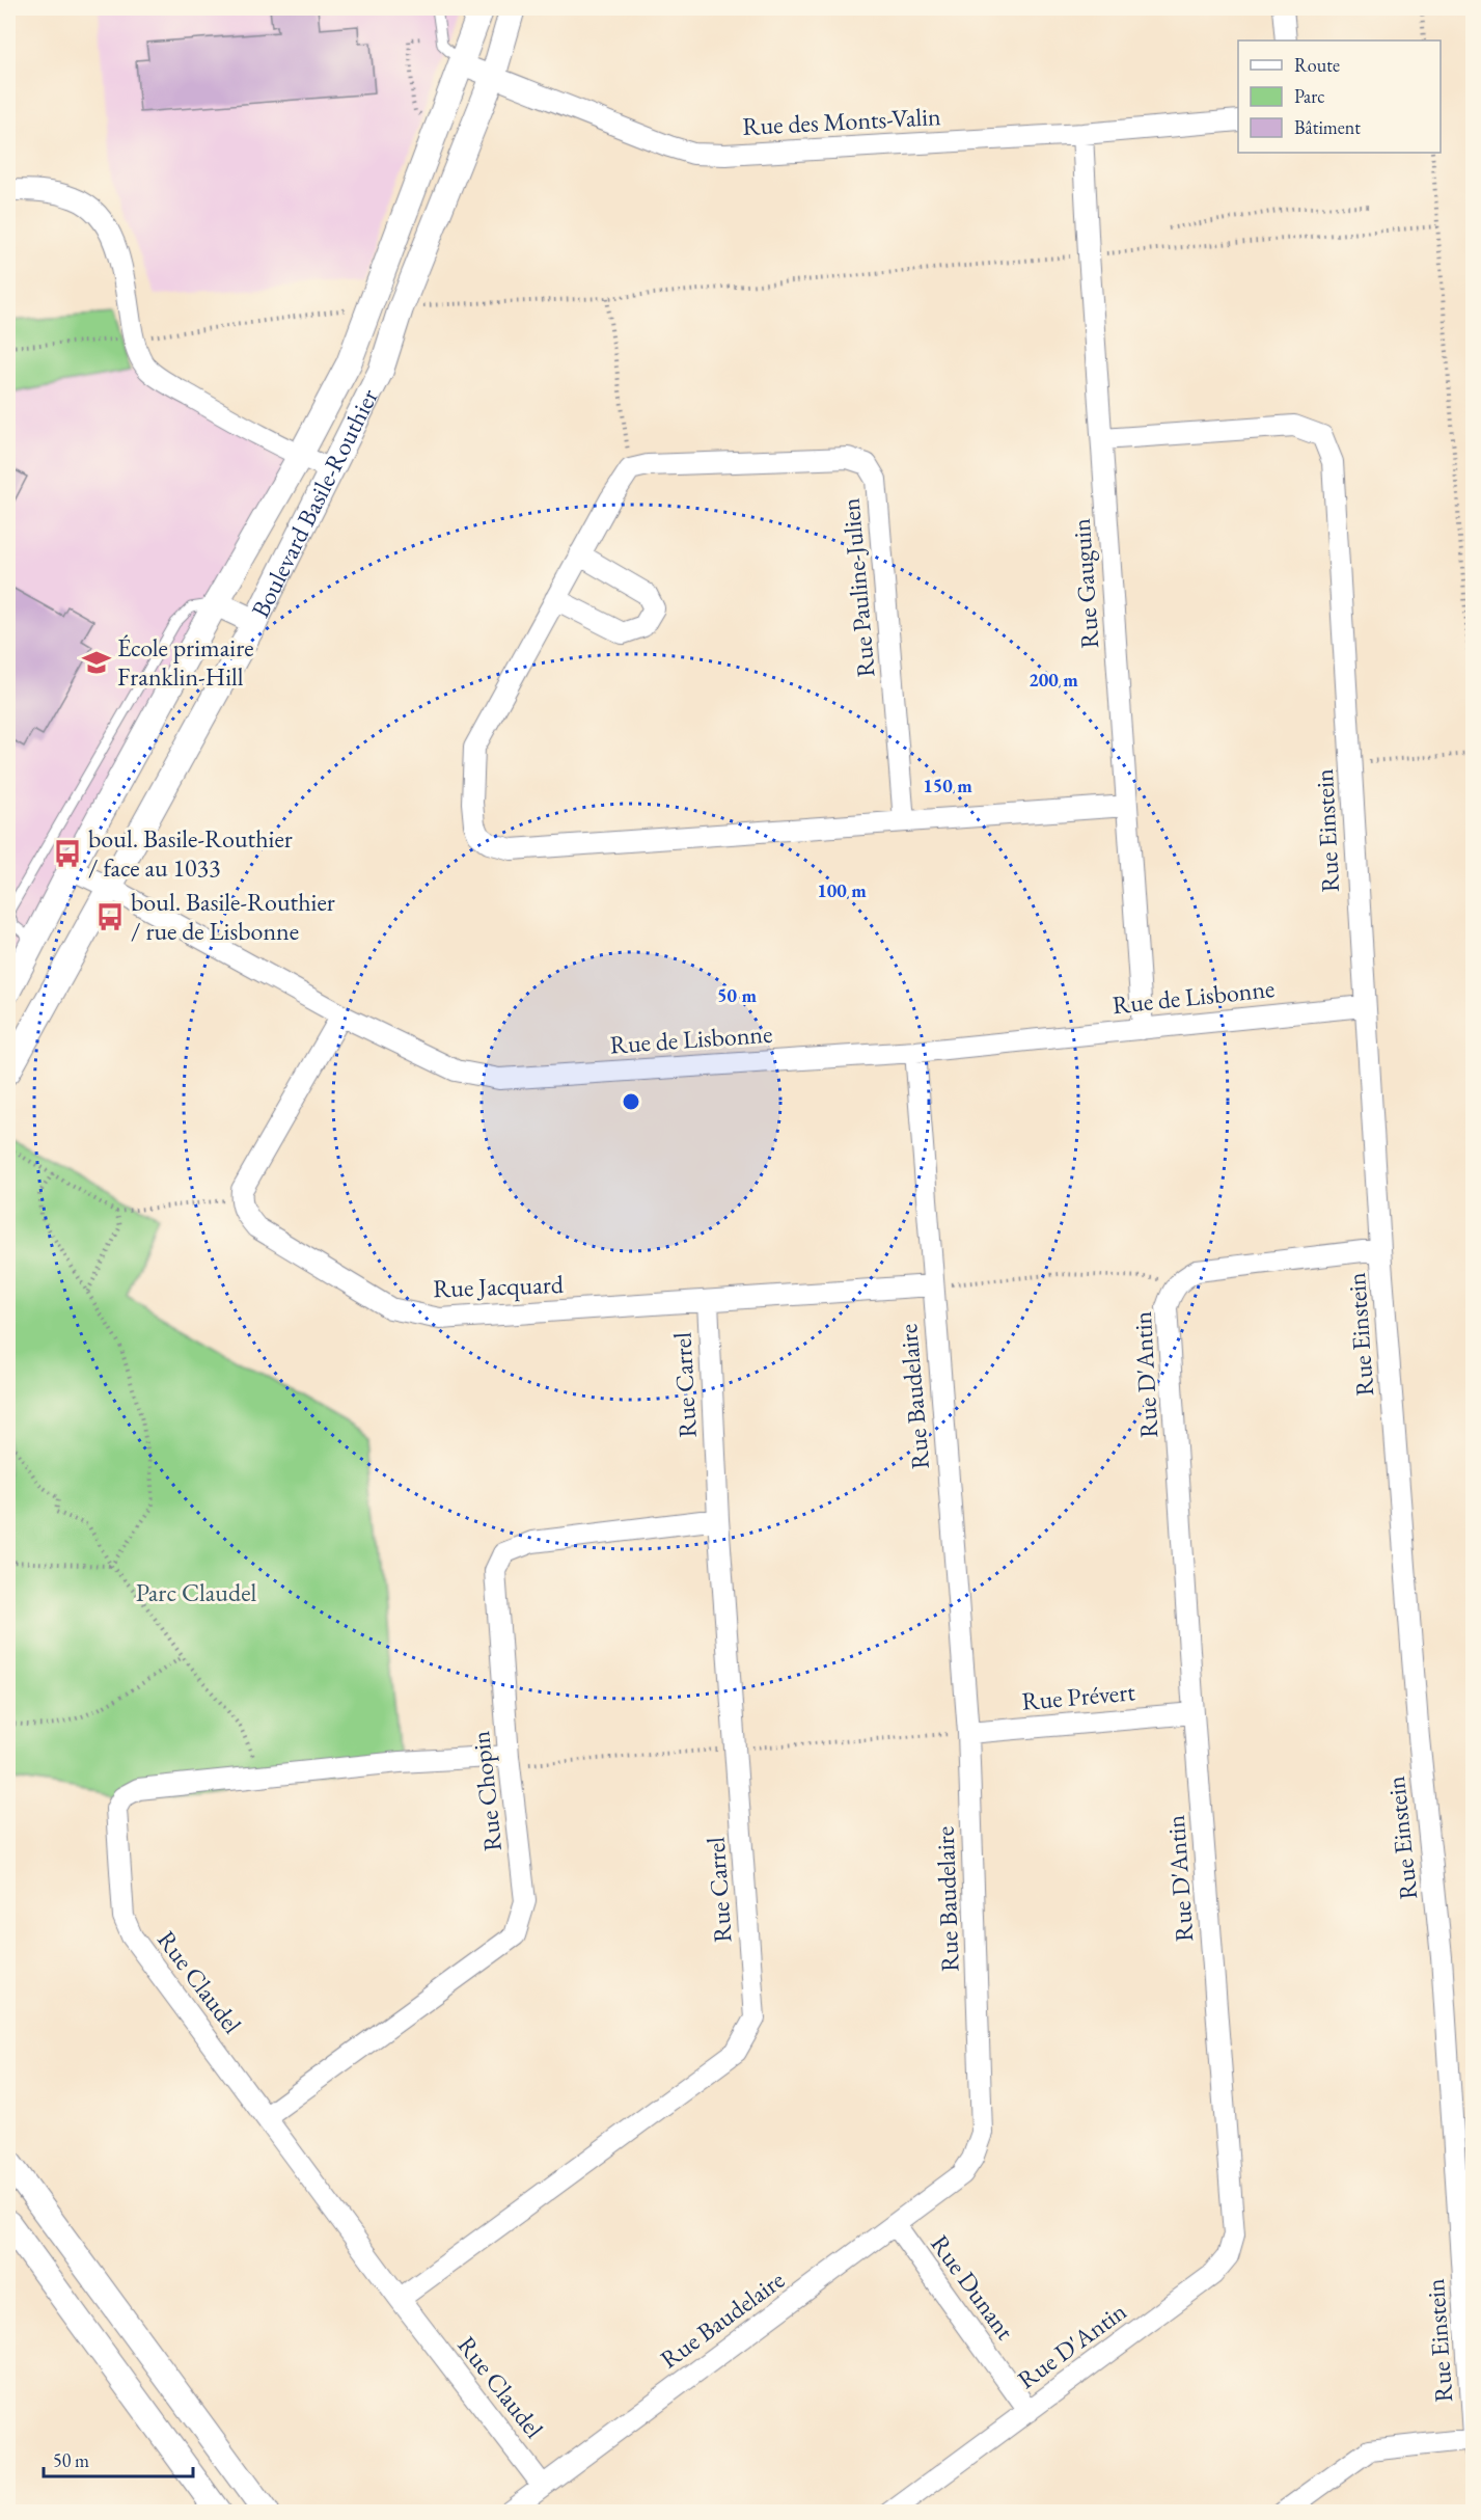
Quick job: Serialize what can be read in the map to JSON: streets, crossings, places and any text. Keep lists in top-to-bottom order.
{
  "streets": {
    "street": [
      "Rue des Monts-Valin",
      "Boulevard Basile-Routhier",
      "Rue Gauguin",
      "Rue Pauline-Julien",
      "Rue Einstein",
      "Rue de Lisbonne",
      "Rue Jacquard",
      "Rue D'Antin",
      "Rue Carrel",
      "Rue Baudelaire",
      "Rue Prévert",
      "Rue Chopin",
      "Rue Claudel",
      "Rue Dunant"
    ]
  },
  "crossings": [
    ["Rue des Monts-Valin", "Boulevard Basile-Routhier"],
    ["Rue des Monts-Valin", "Rue Gauguin"],
    ["Boulevard Basile-Routhier", "Rue de Lisbonne"],
    ["Rue Gauguin", "Rue Einstein"],
    ["Rue Gauguin", "Rue de Lisbonne"],
    ["Rue Einstein", "Rue de Lisbonne"],
    ["Rue Einstein", "Rue D'Antin"],
    ["Rue de Lisbonne", "Rue Baudelaire"],
    ["Rue Jacquard", "Rue Carrel"],
    ["Rue Jacquard", "Rue Baudelaire"],
    ["Rue D'Antin", "Rue Prévert"],
    ["Rue D'Antin", "Rue Dunant"],
    ["Rue Carrel", "Rue Chopin"],
    ["Rue Carrel", "Rue Claudel"],
    ["Rue Baudelaire", "Rue Prévert"],
    ["Rue Baudelaire", "Rue Claudel"],
    ["Rue Baudelaire", "Rue Dunant"],
    ["Rue Chopin", "Rue Claudel"]
  ],
  "parks": ["Parc Claudel"],
  "places": {
    "school or university": ["École primaire Franklin-Hill"],
    "bus stop": ["boul. Basile-Routhier / face au 1033", "boul. Basile-Routhier / rue de Lisbonne"]
  },
  "legend": ["Route", "Parc", "Bâtiment"],
  "scale_bar": "50 m",
  "rings": [
    "200 m",
    "150 m",
    "100 m",
    "50 m"
  ]
}
